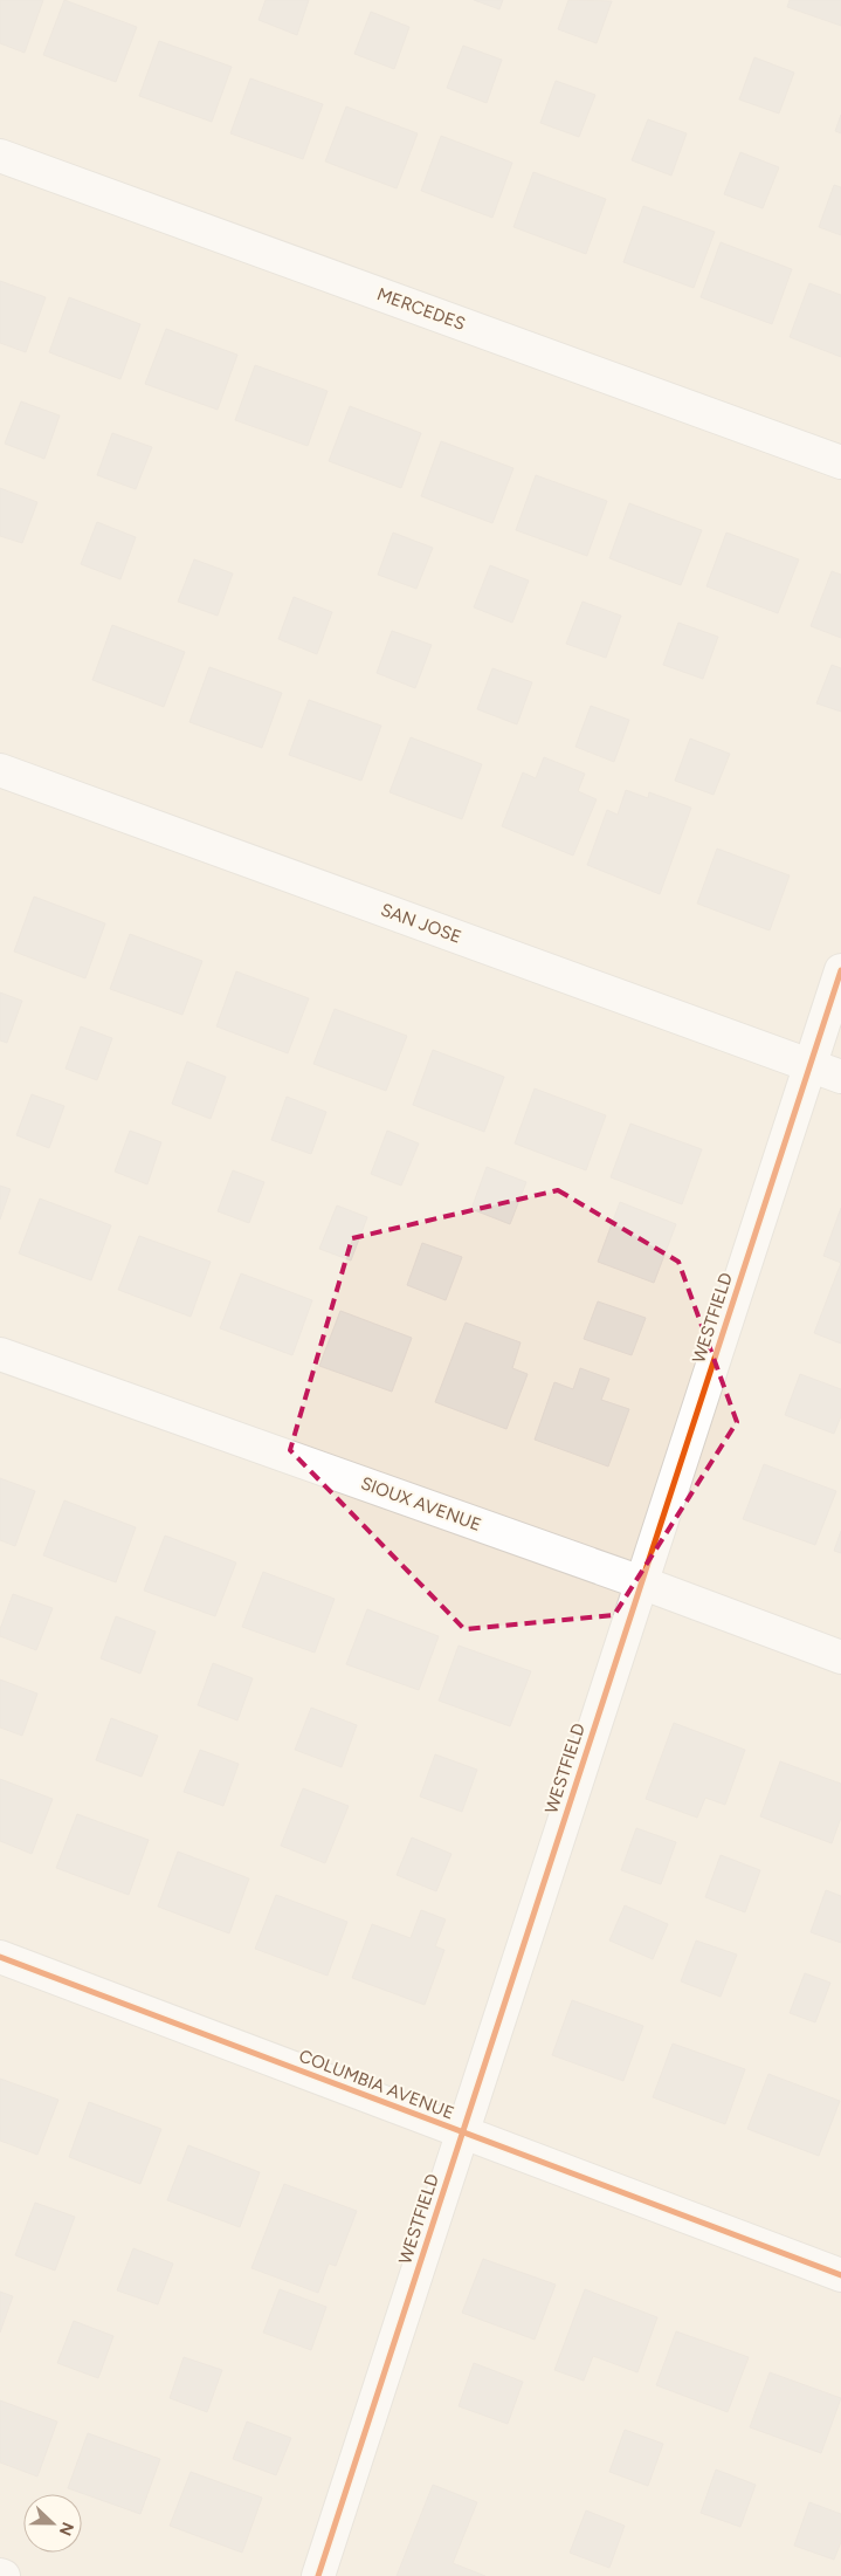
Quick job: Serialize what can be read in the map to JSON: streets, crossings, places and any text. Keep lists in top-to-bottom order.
{
  "streets": {
    "street": [
      "MERCEDES",
      "SAN JOSE",
      "WESTFIELD",
      "SIOUX AVENUE",
      "COLUMBIA AVENUE"
    ]
  },
  "crossings": [
    ["SAN JOSE", "WESTFIELD"],
    ["WESTFIELD", "SIOUX AVENUE"],
    ["WESTFIELD", "COLUMBIA AVENUE"]
  ],
  "north": "right"
}
